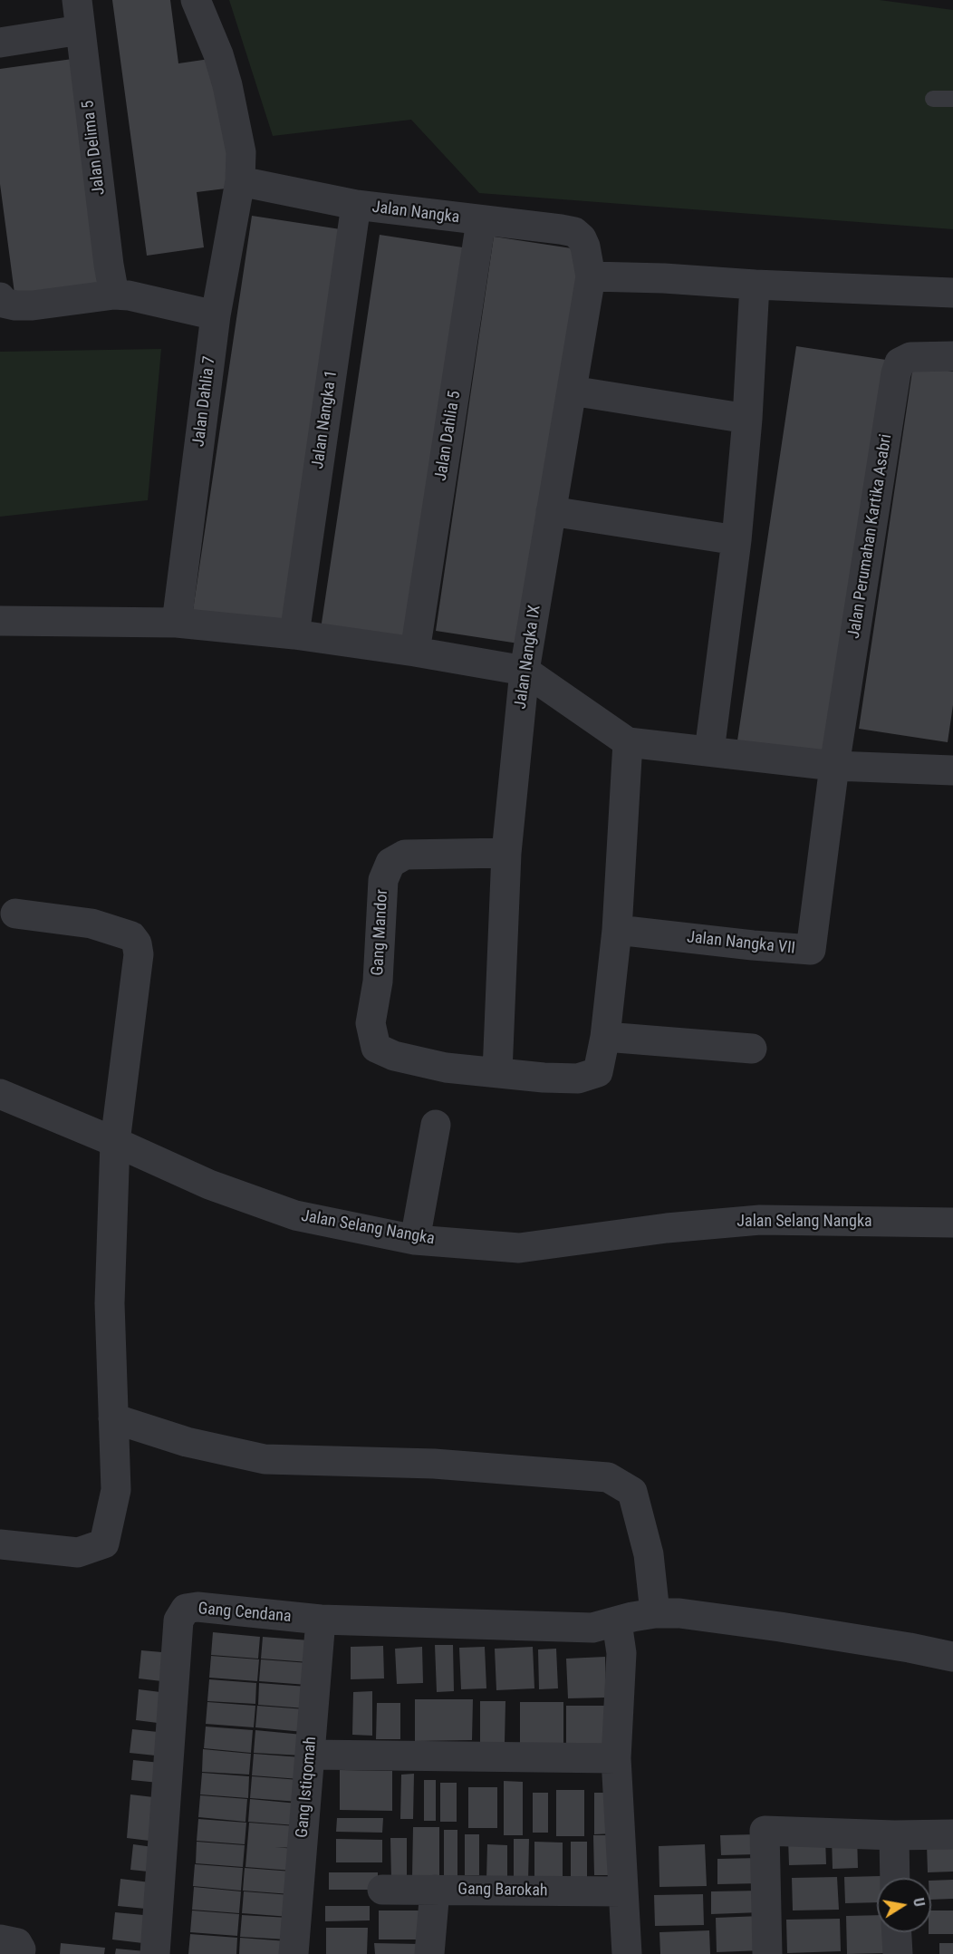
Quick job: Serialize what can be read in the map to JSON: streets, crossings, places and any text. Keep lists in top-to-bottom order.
{
  "streets": {
    "street": [
      "Jalan Delima 5",
      "Jalan Nangka",
      "Jalan Dahlia 7",
      "Jalan Nangka 1",
      "Jalan Dahlia 5",
      "Jalan Perumahan Kartika Asabri",
      "Jalan Nangka IX",
      "Gang Mandor",
      "Jalan Nangka VII",
      "Jalan Selang Nangka",
      "Gang Cendana",
      "Gang Istiqomah",
      "Gang Barokah"
    ]
  },
  "crossings": [
    ["Jalan Nangka", "Jalan Dahlia 7"],
    ["Jalan Nangka", "Jalan Nangka 1"],
    ["Jalan Nangka", "Jalan Dahlia 5"],
    ["Jalan Nangka", "Jalan Nangka IX"],
    ["Jalan Perumahan Kartika Asabri", "Jalan Nangka VII"],
    ["Jalan Nangka IX", "Gang Mandor"],
    ["Gang Cendana", "Gang Istiqomah"]
  ],
  "north": "right"
}
